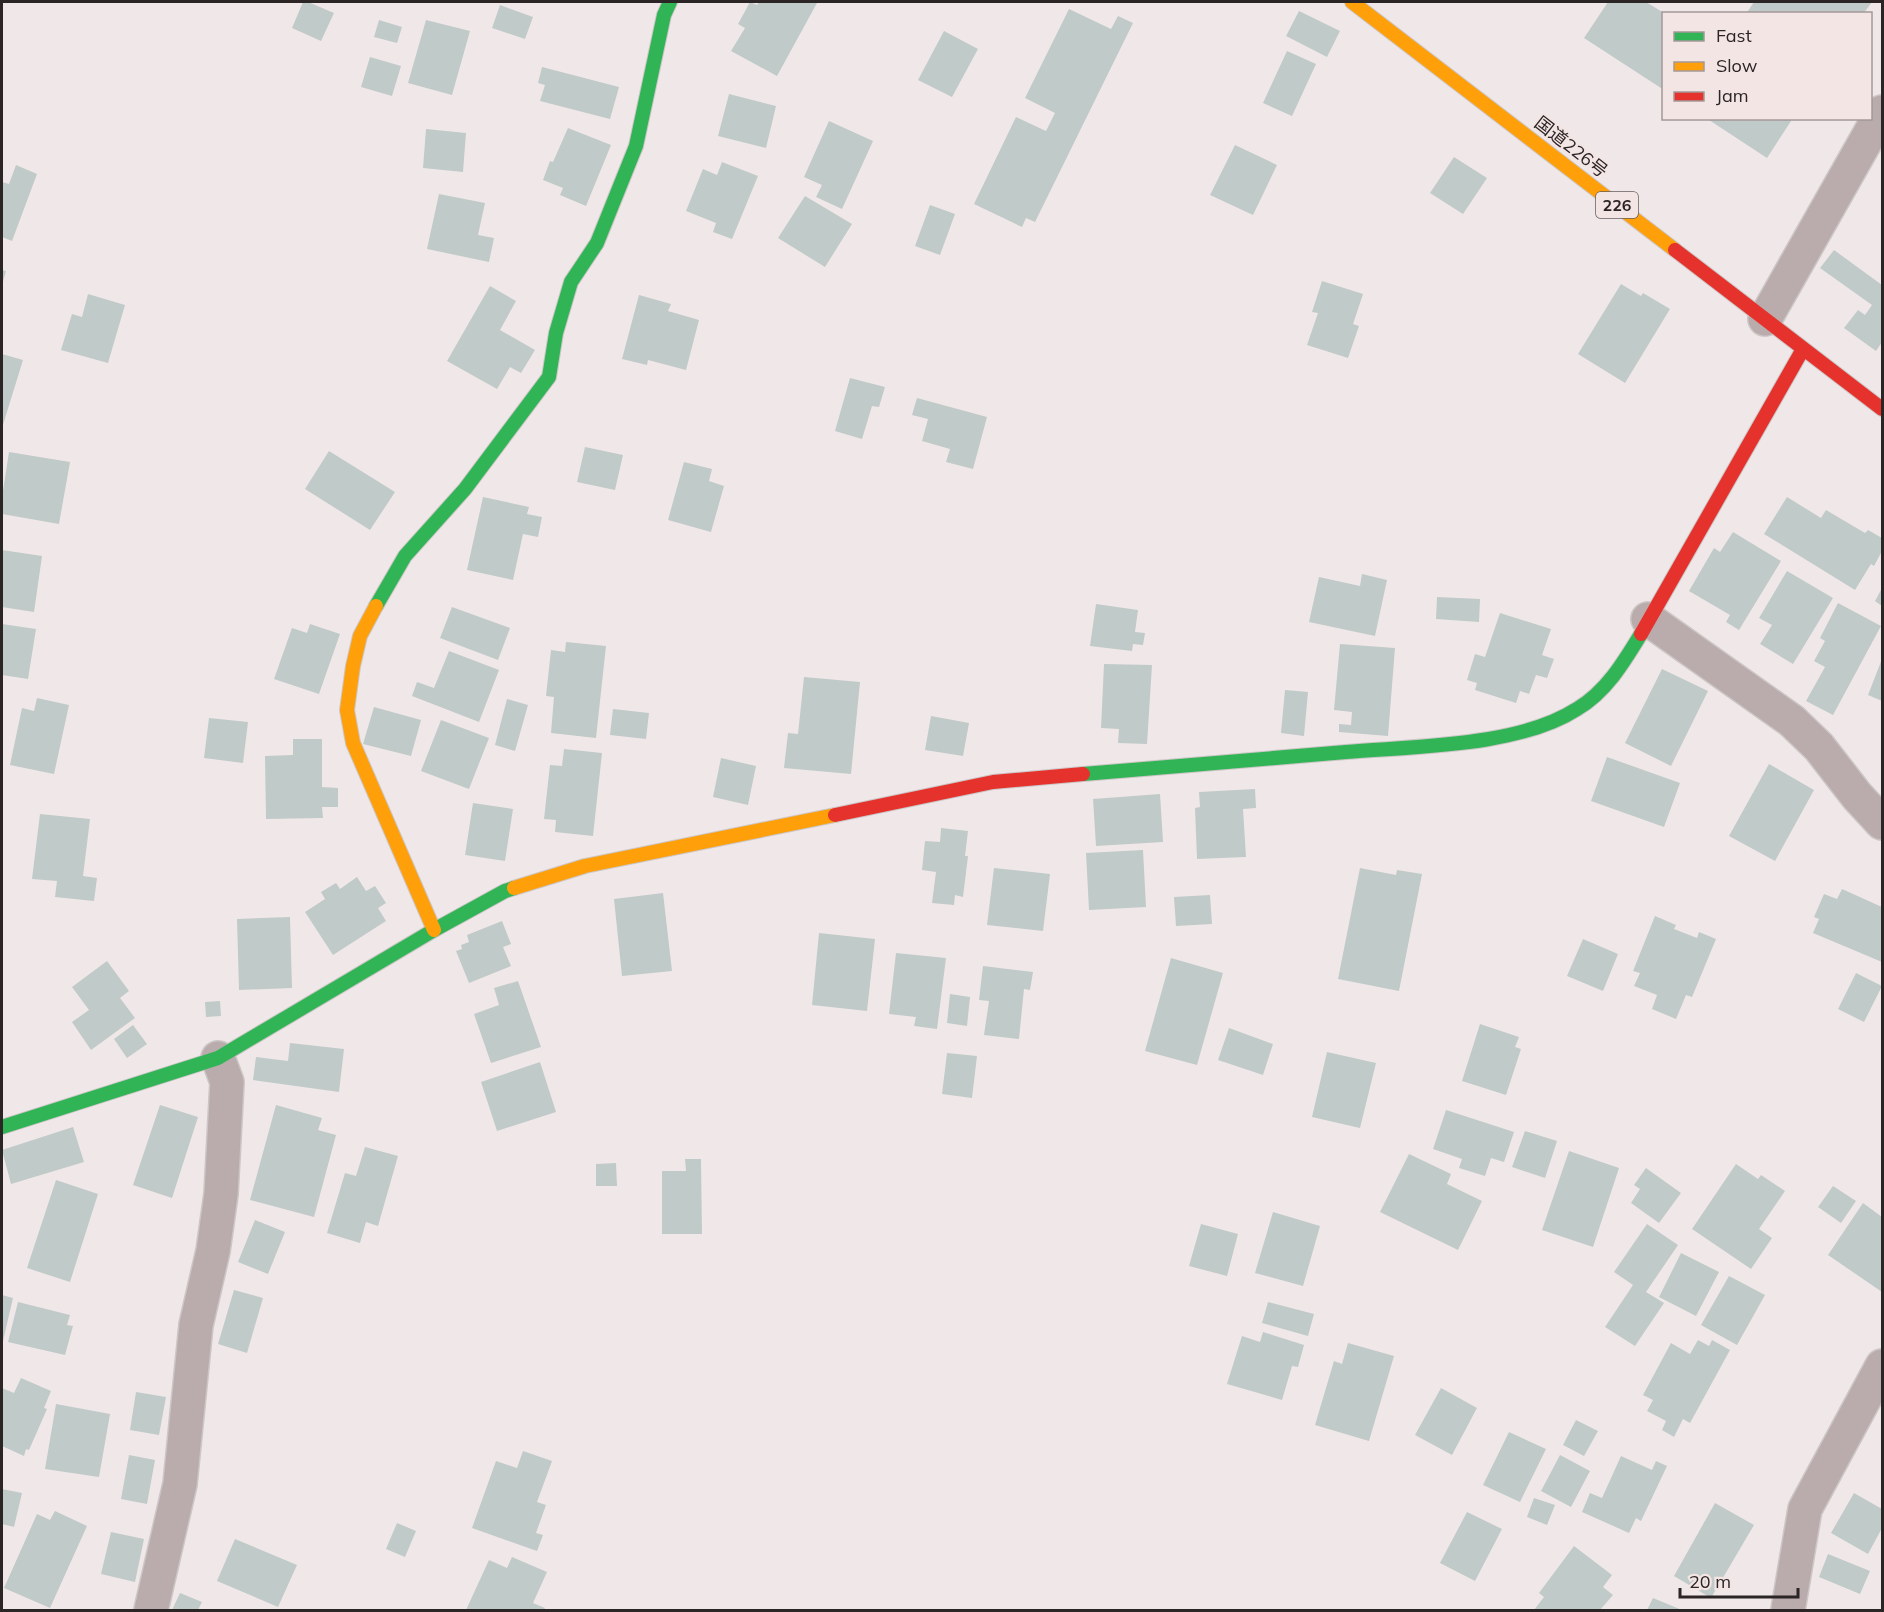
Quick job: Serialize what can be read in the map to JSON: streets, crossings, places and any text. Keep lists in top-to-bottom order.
{
  "streets": {
    "main road": ["国道226号", "226"]
  },
  "legend": ["Fast", "Slow", "Jam"],
  "scale_bar": "20 m"
}
